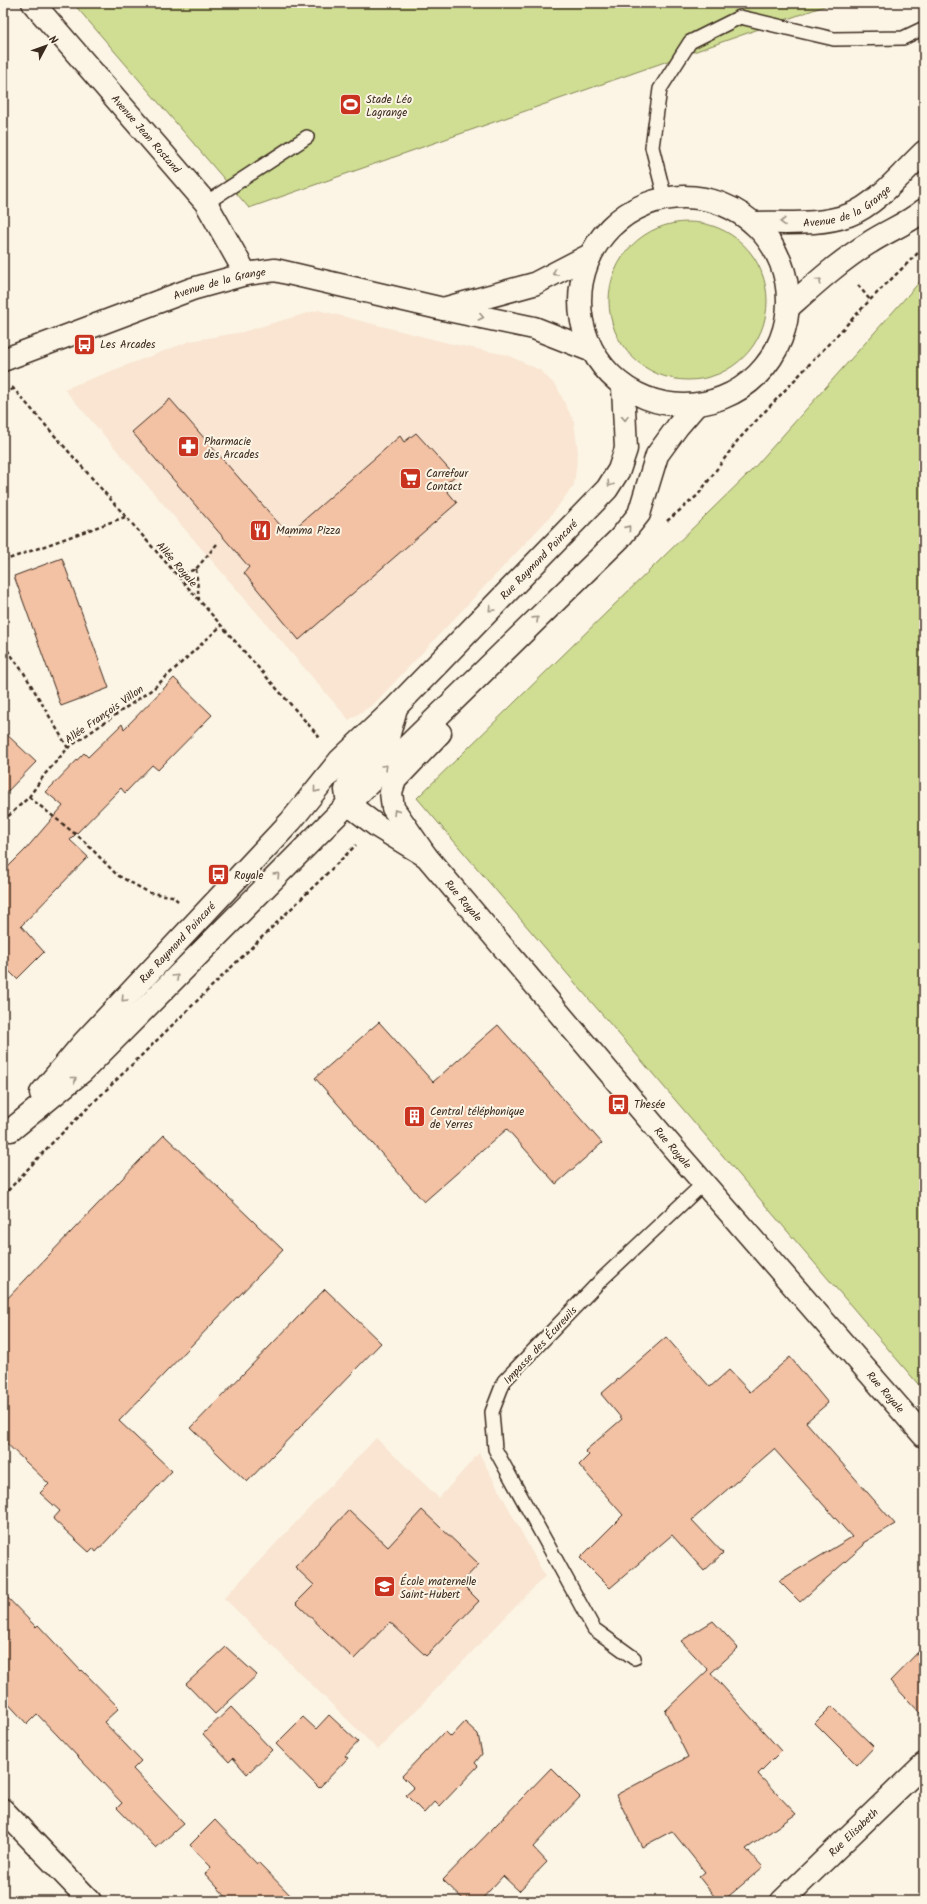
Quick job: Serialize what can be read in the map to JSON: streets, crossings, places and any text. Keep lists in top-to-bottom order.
{
  "streets": {
    "main road": [
      "Avenue Jean Rostand",
      "Avenue de la Grange",
      "Rue Raymond Poincaré",
      "Rue Royale",
      "Rue Elisabeth"
    ],
    "lane": ["Impasse des Écureuils"],
    "path": ["Allée Royale", "Allée François Villon"]
  },
  "crossings": [
    ["Avenue Jean Rostand", "Avenue de la Grange"],
    ["Rue Raymond Poincaré", "Allée Royale"],
    ["Rue Raymond Poincaré", "Rue Royale"],
    ["Allée Royale", "Allée François Villon"],
    ["Rue Royale", "Impasse des Écureuils"]
  ],
  "places": {
    "sports": ["Stade Léo Lagrange"],
    "bus stop": ["Les Arcades", "Royale", "Thesée"],
    "pharmacy": ["Pharmacie des Arcades"],
    "supermarket": ["Carrefour Contact"],
    "restaurant": ["Mamma Pizza"],
    "building": ["Central téléphonique de Yerres"],
    "school or university": ["École maternelle Saint-Hubert"]
  },
  "north": "top right"
}
